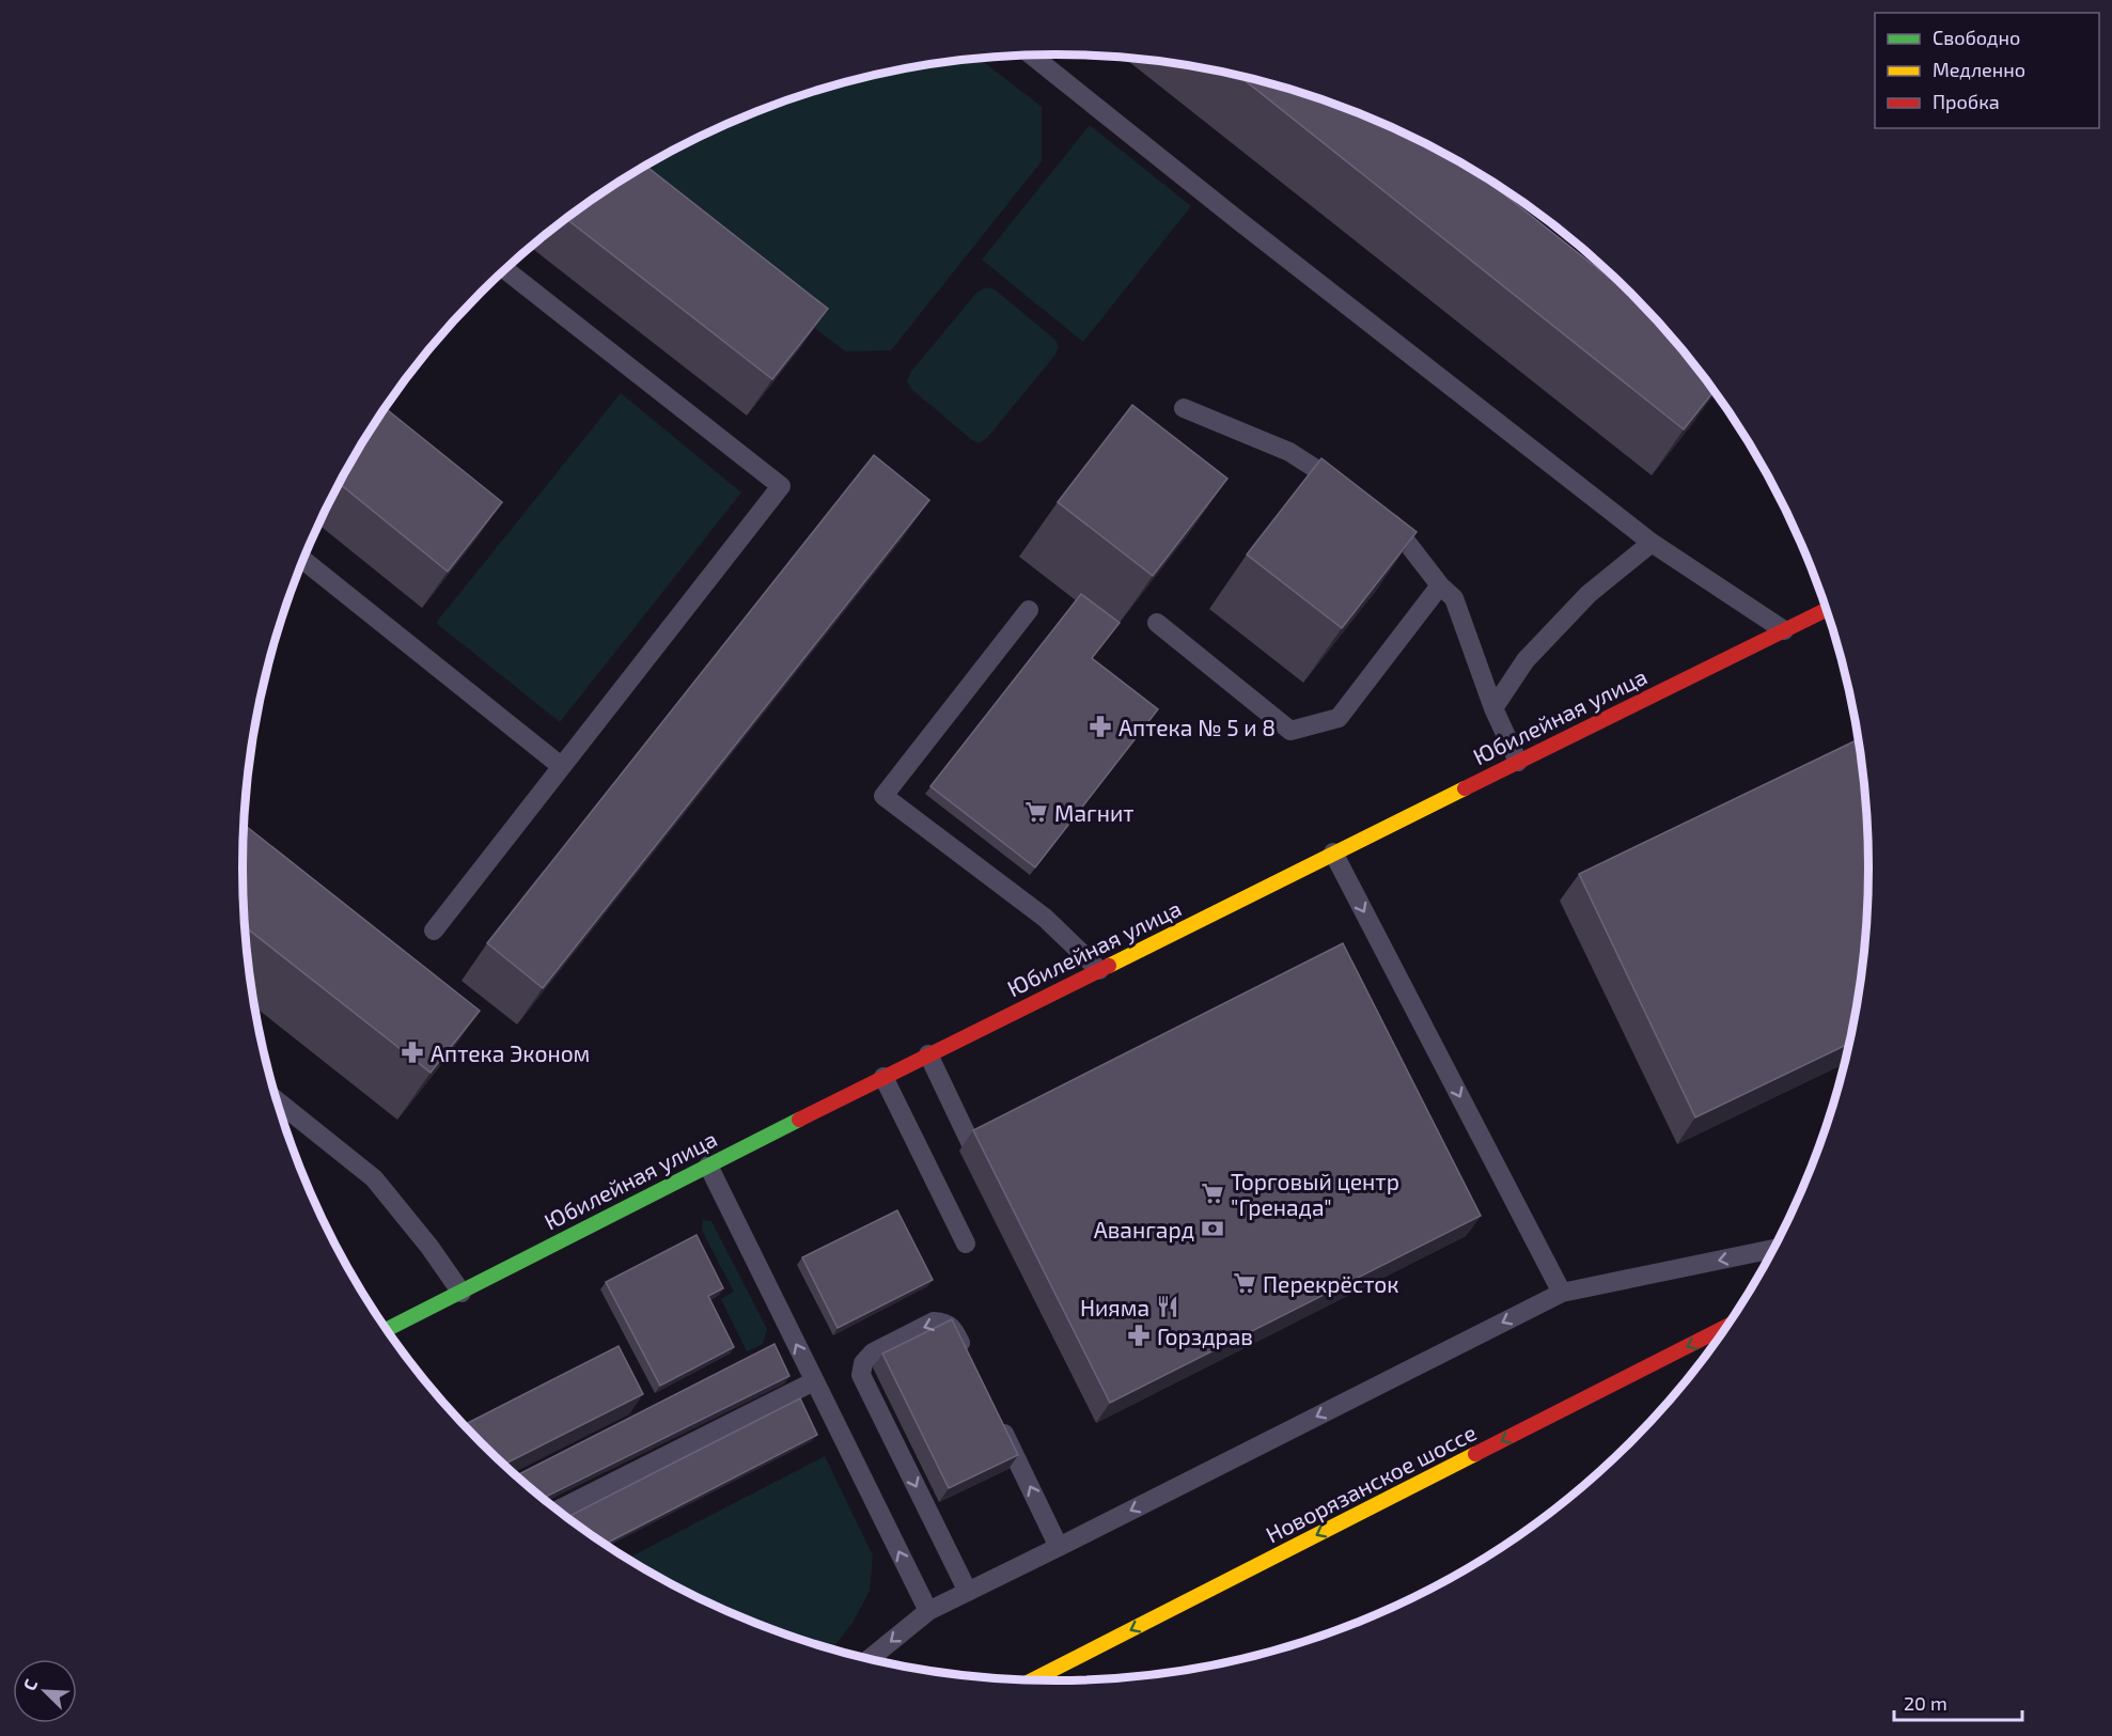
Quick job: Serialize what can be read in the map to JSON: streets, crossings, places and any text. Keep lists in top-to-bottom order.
{
  "streets": {
    "main road": ["Юбилейная улица", "Новорязанское шоссе"]
  },
  "one_way": ["Новорязанское шоссе"],
  "places": {
    "pharmacy": ["Аптека № 5 и 8", "Аптека Эконом", "Горздрав"],
    "supermarket": ["Магнит", "Торговый центр \"Гренада\"", "Перекрёсток"],
    "bank": ["Авангард"],
    "restaurant": ["Нияма"]
  },
  "legend": ["Свободно", "Медленно", "Пробка"],
  "scale_bar": "20 m",
  "north": "top left"
}
